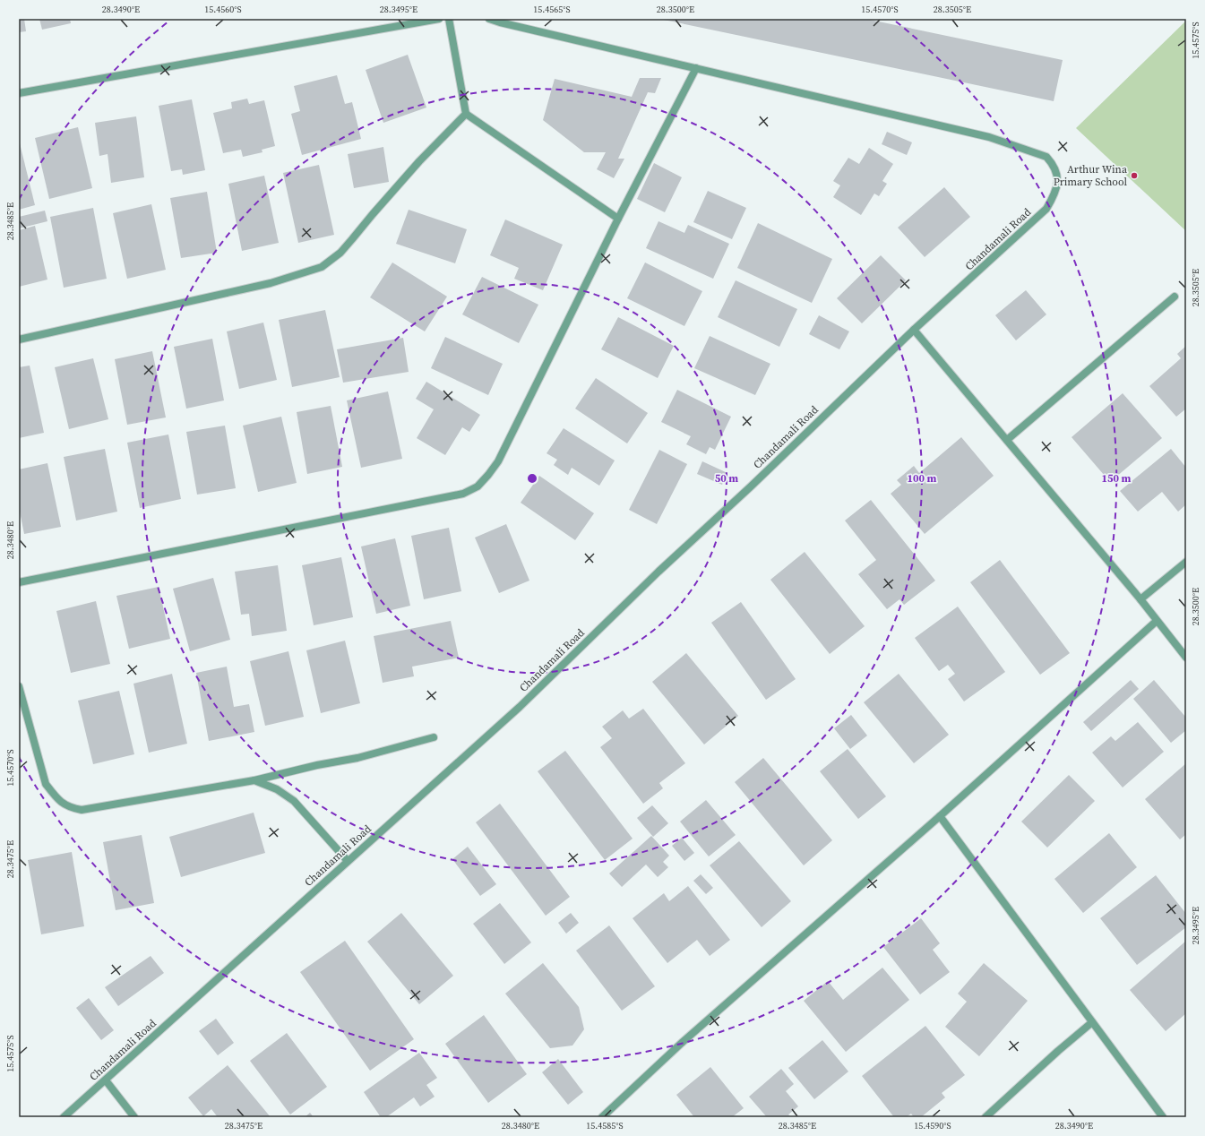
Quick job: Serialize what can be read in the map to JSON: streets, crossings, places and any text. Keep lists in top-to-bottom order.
{
  "streets": {
    "street": ["Chandamali Road"]
  },
  "places": ["Arthur Wina Primary School"],
  "coordinates": [
    "28.3490°E",
    "15.4560°S",
    "28.3495°E",
    "15.4565°S",
    "28.3500°E",
    "15.4570°S",
    "28.3505°E",
    "15.4575°S",
    "28.3485°E",
    "28.3480°E",
    "28.3475°E",
    "15.4585°S",
    "15.4590°S"
  ],
  "rings": ["50 m", "100 m", "150 m"]
}
